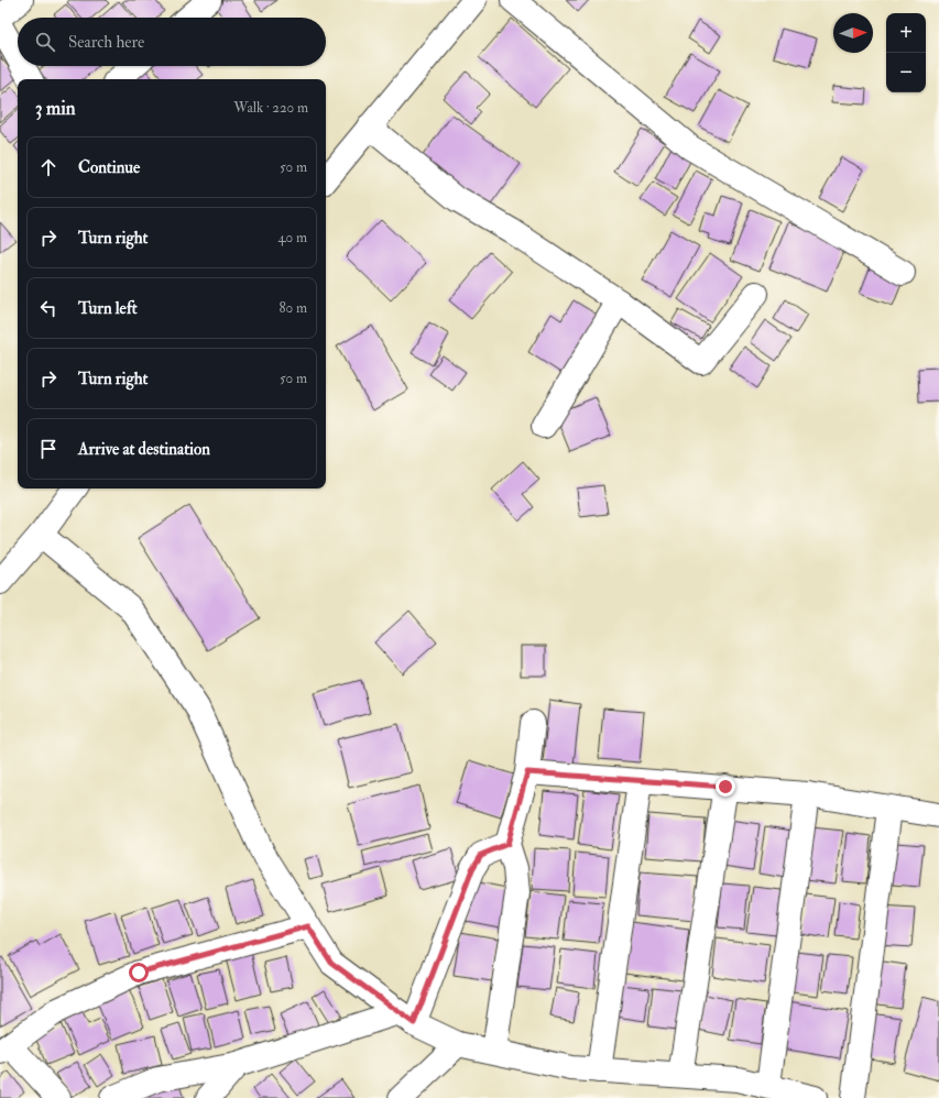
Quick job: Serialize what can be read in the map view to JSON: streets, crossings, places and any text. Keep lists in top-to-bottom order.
{
  "north": "right",
  "page": {
    "map_buttons": ["+", "−"],
    "search": "Search here",
    "heading": ["3 min", "Walk · 220 m"],
    "list": [
      ["Continue", "50 m"],
      ["Turn right", "40 m"],
      ["Turn left", "80 m"],
      ["Turn right", "50 m"],
      "Arrive at destination"
    ]
  }
}
